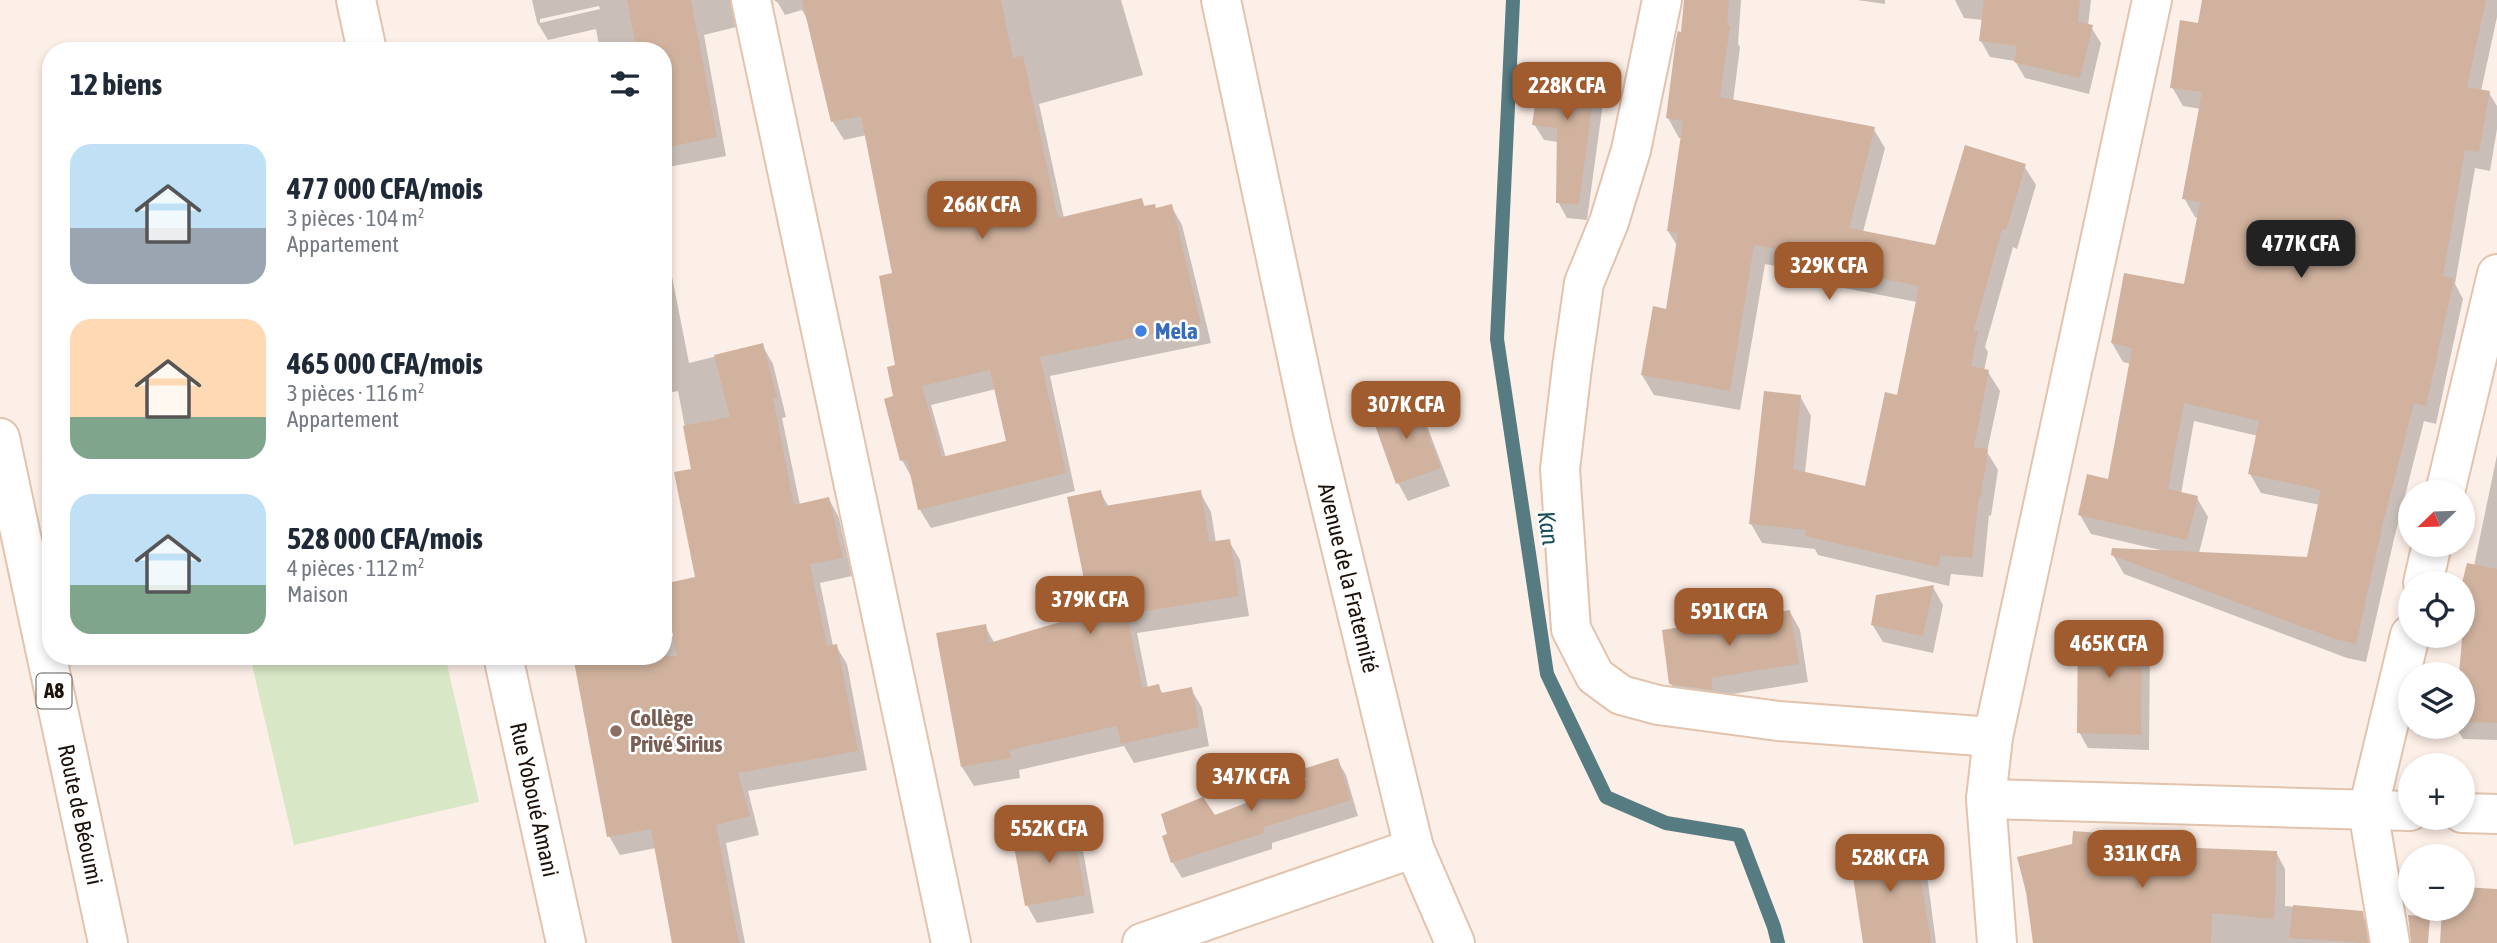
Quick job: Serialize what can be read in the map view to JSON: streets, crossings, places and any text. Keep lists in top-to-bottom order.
{
  "streets": {
    "street": [
      "Avenue de la Fraternité",
      "A8",
      "Rue Yoboué Amani",
      "Route de Béoumi"
    ]
  },
  "water": ["Kan"],
  "places": ["Mela", "Collège Privé Sirius"],
  "north": "bottom left",
  "page": {
    "heading": "12 biens",
    "price": [
      "228K CFA",
      "266K CFA",
      "477K CFA",
      "329K CFA",
      "307K CFA",
      "379K CFA",
      "591K CFA",
      "465K CFA",
      "347K CFA",
      "552K CFA",
      "331K CFA",
      "528K CFA"
    ],
    "list": [
      {
        "name": "477 000 CFA/mois",
        "note": "3 pièces · 104 m² · Appartement"
      },
      {
        "name": "465 000 CFA/mois",
        "note": "3 pièces · 116 m² · Appartement"
      },
      {
        "name": "528 000 CFA/mois",
        "note": "4 pièces · 112 m² · Maison"
      }
    ],
    "map_buttons": ["+", "−"]
  }
}
